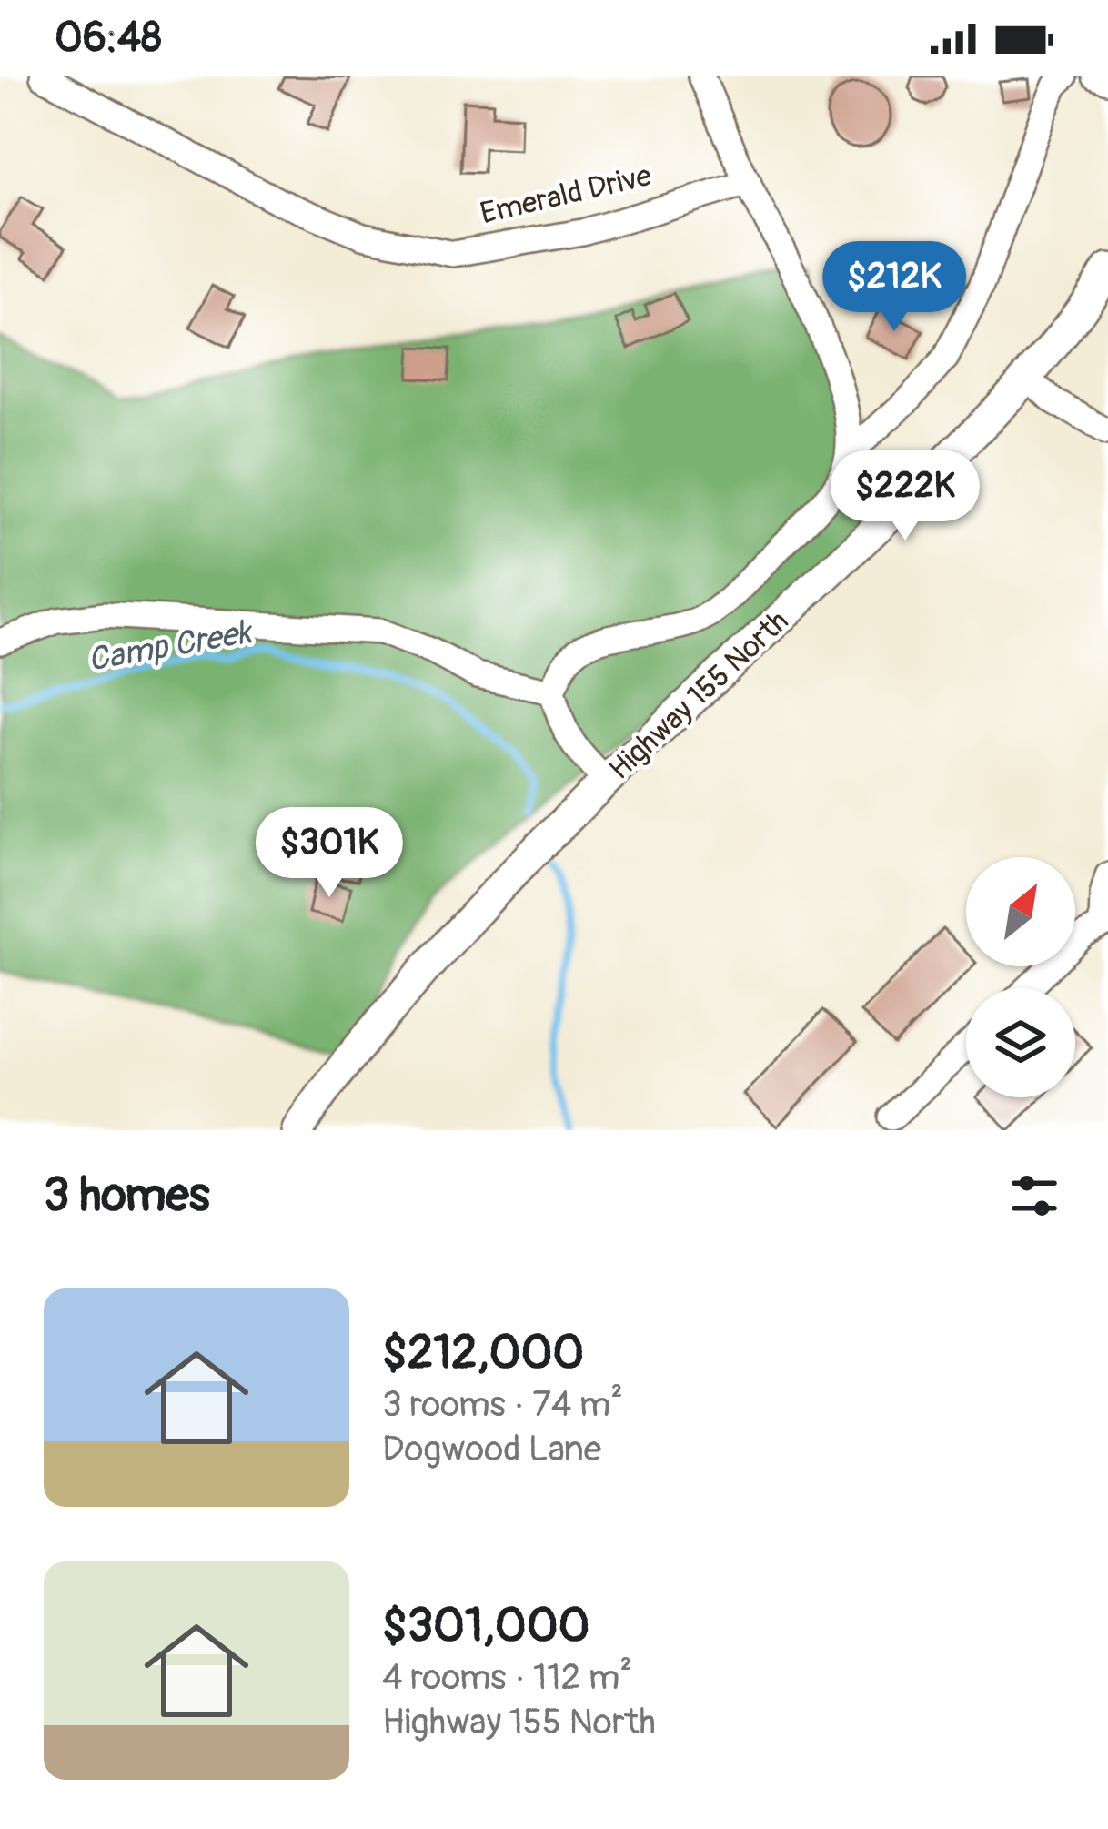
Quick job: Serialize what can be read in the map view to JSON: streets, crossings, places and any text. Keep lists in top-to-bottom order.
{
  "streets": {
    "main road": ["Highway 155 North"],
    "street": ["Emerald Drive"]
  },
  "water": ["Camp Creek"],
  "north": "top right",
  "page": {
    "status": "06:48",
    "price": ["$212K", "$222K", "$301K"],
    "heading": "3 homes",
    "list": [
      {
        "name": "$212,000",
        "note": "3 rooms · 74 m² · Dogwood Lane"
      },
      {
        "name": "$301,000",
        "note": "4 rooms · 112 m² · Highway 155 North"
      }
    ]
  }
}
